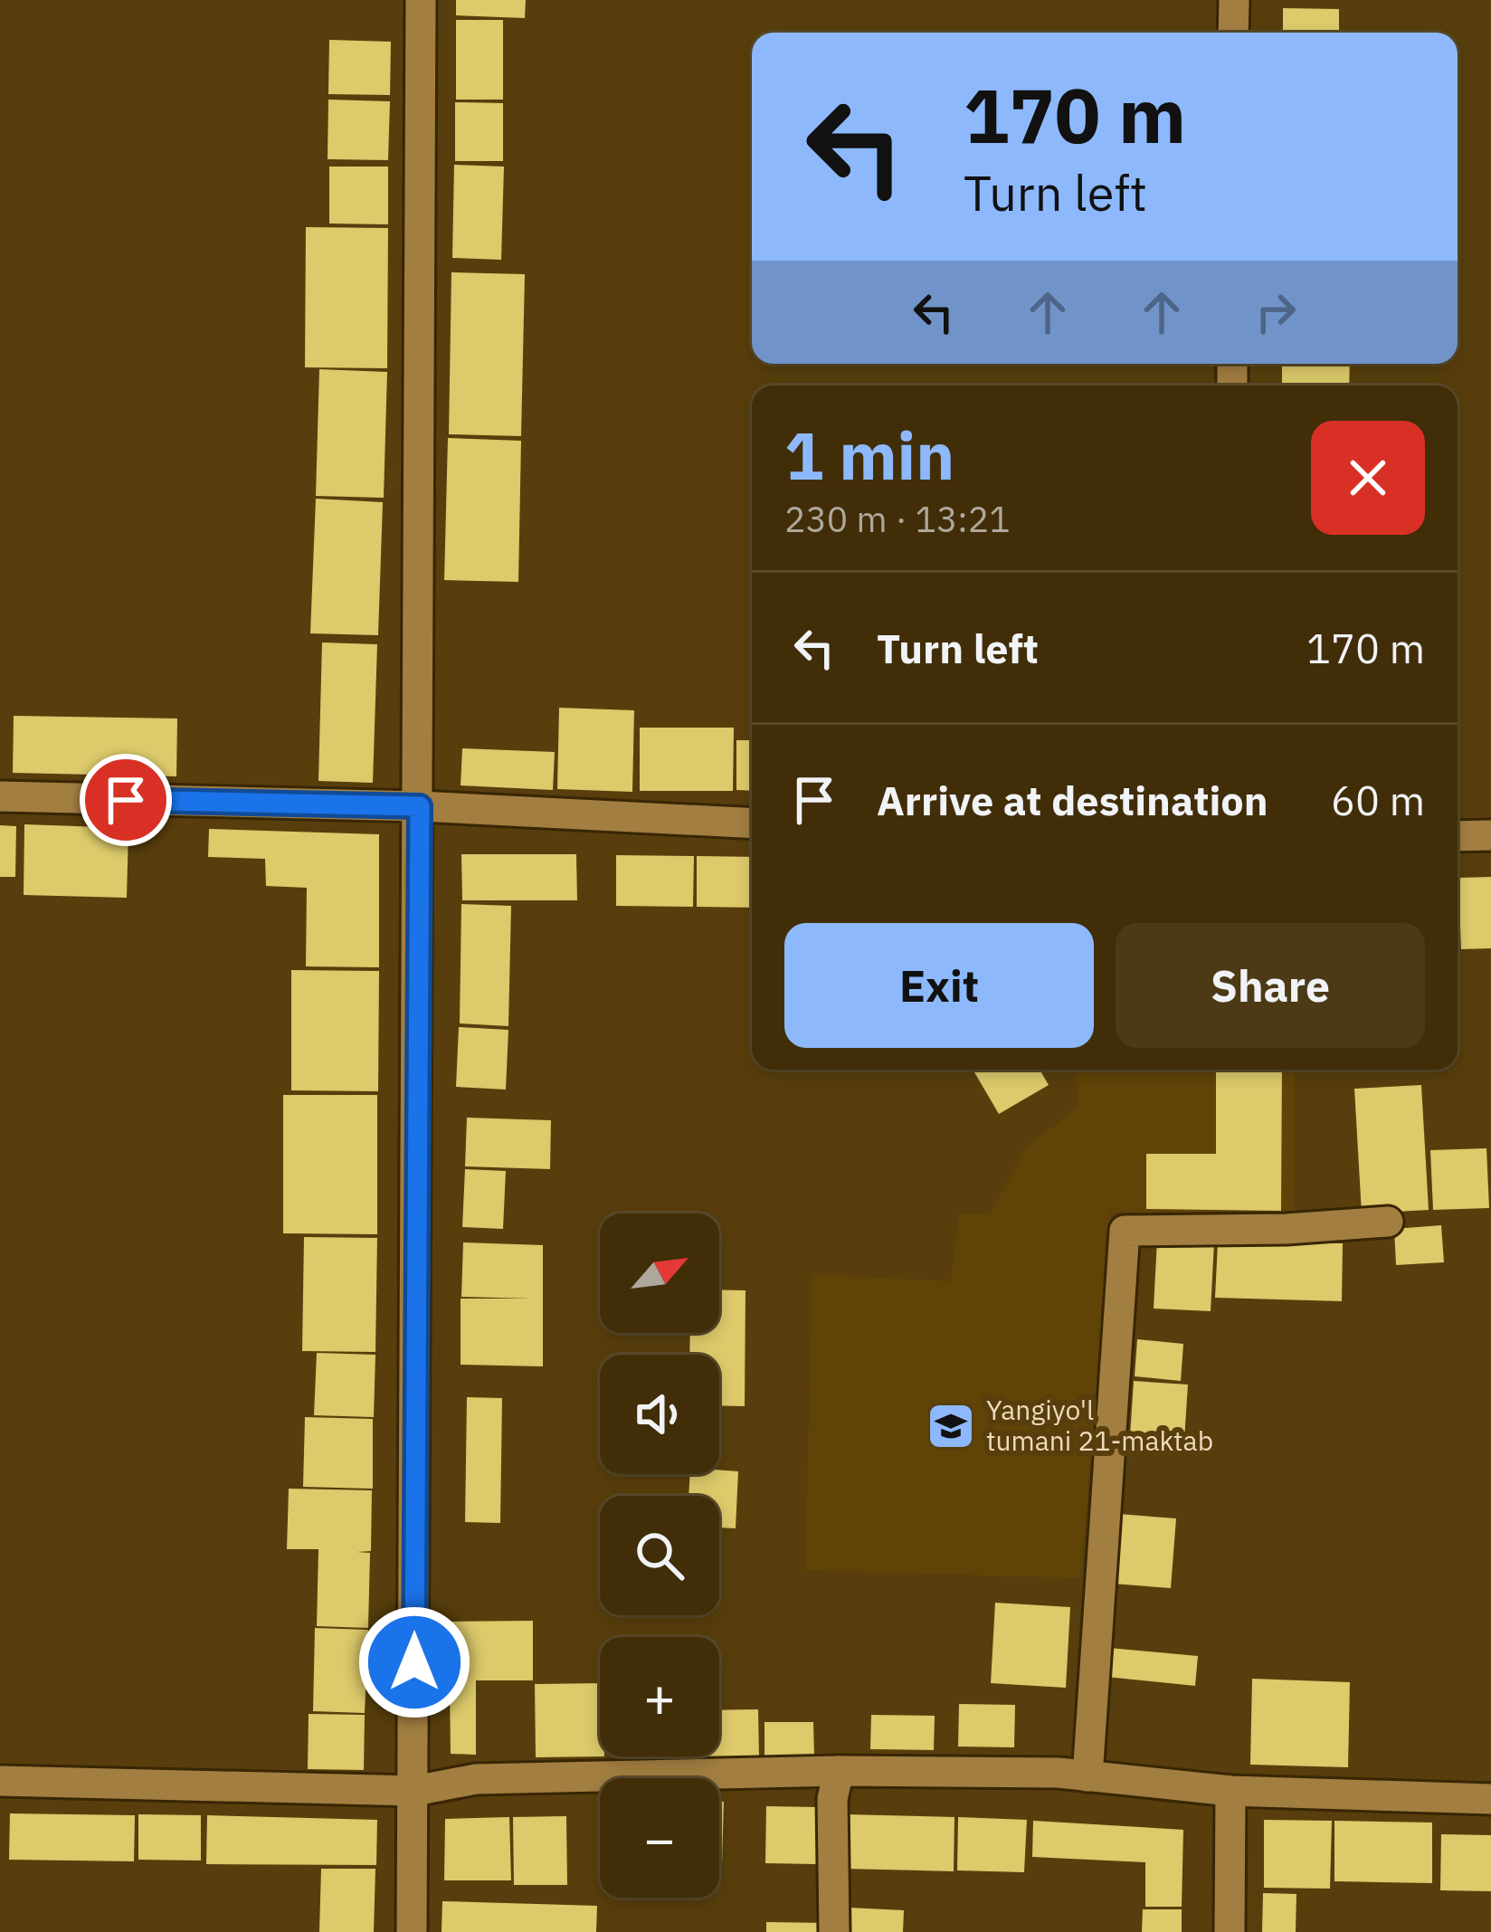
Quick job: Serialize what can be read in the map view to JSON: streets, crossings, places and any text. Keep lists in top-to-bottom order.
{
  "places": {
    "school or university": ["Yangiyo'l tumani 21-maktab"]
  },
  "north": "top right",
  "page": {
    "turn": ["170 m", "Turn left"],
    "heading": ["1 min", "230 m · 13:21"],
    "list": [
      {
        "name": "Turn left",
        "value": "170 m"
      },
      {
        "name": "Arrive at destination",
        "value": "60 m"
      }
    ],
    "buttons": ["Exit", "Share"],
    "map_buttons": ["+", "−"]
  }
}
